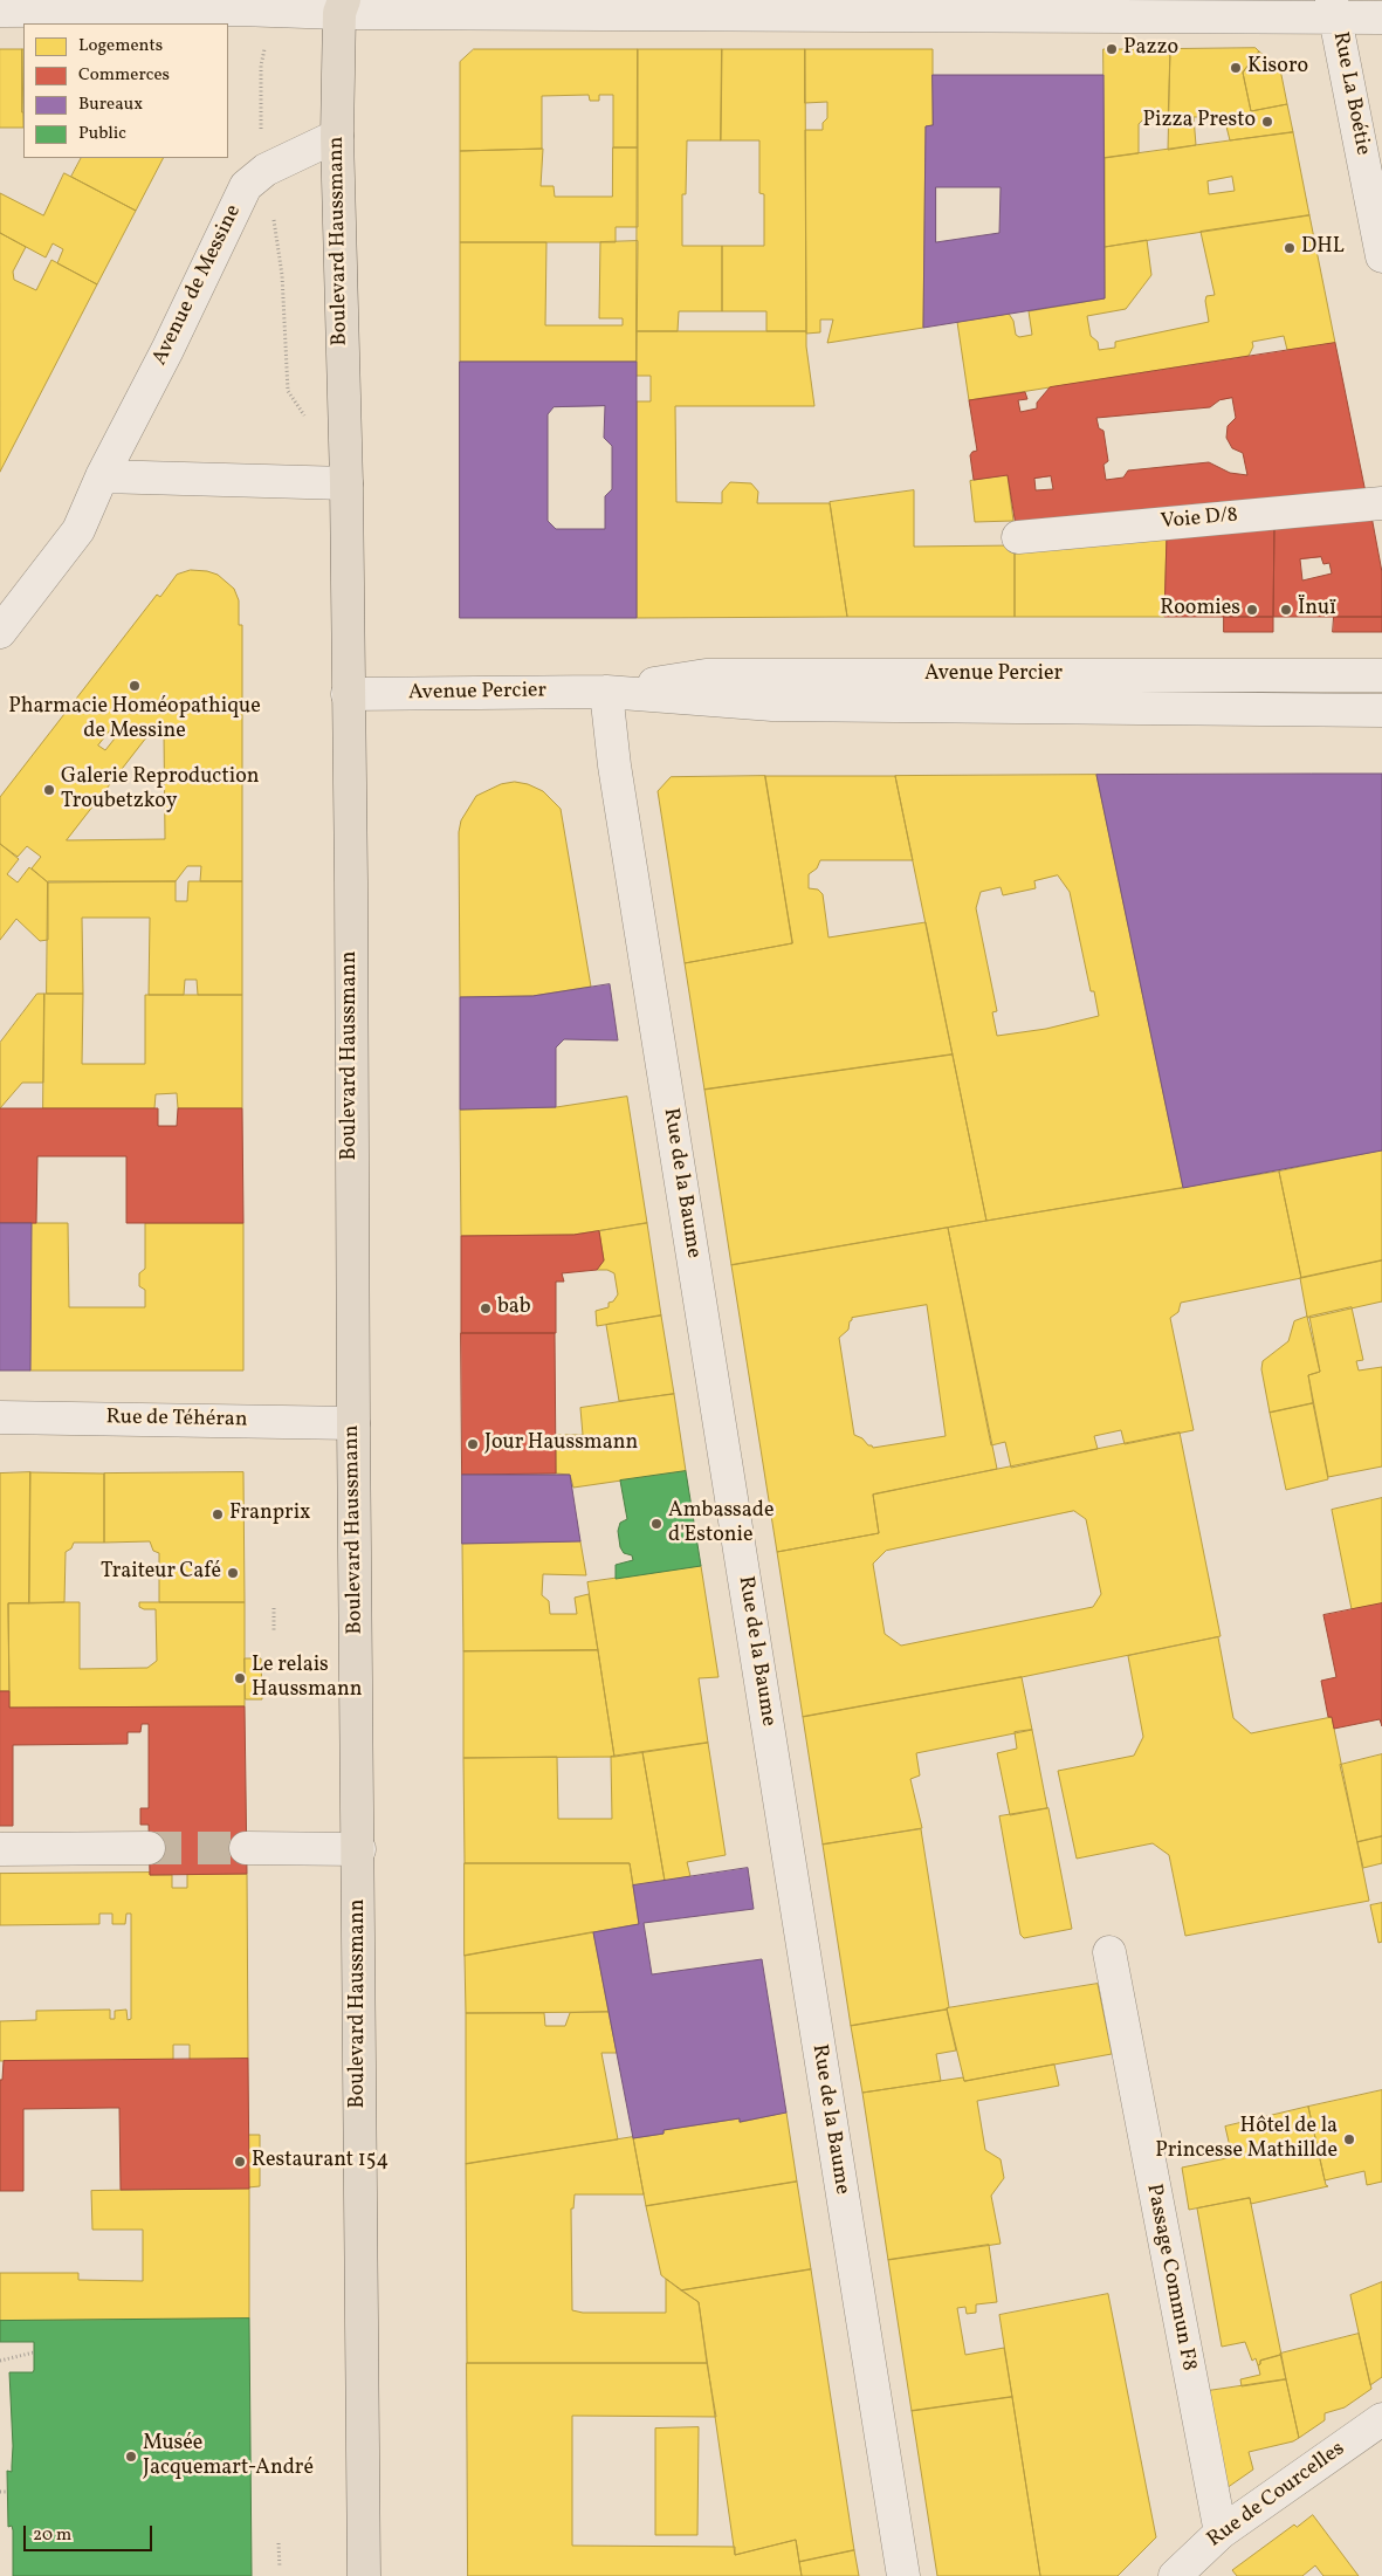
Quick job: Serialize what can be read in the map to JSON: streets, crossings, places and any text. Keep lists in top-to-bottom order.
{
  "streets": {
    "main road": ["Boulevard Haussmann"],
    "street": [
      "Rue La Boétie",
      "Avenue de Messine",
      "Voie D/8",
      "Avenue Percier",
      "Rue de la Baume",
      "Rue de Téhéran",
      "Passage Commun F8",
      "Rue de Courcelles"
    ]
  },
  "crossings": [
    ["Boulevard Haussmann", "Avenue de Messine"],
    ["Boulevard Haussmann", "Avenue Percier"],
    ["Boulevard Haussmann", "Rue de Téhéran"],
    ["Avenue Percier", "Rue de la Baume"],
    ["Passage Commun F8", "Rue de Courcelles"]
  ],
  "places": [
    "Pazzo",
    "Kisoro",
    "Pizza Presto",
    "DHL",
    "Roomies",
    "Ïnuï",
    "Pharmacie Homéopathique de Messine",
    "Galerie Reproduction Troubetzkoy",
    "bab",
    "Jour Haussmann",
    "Franprix",
    "Ambassade d'Estonie",
    "Traiteur Café",
    "Le relais Haussmann",
    "Hôtel de la Princesse Mathillde",
    "Restaurant 154",
    "Musée Jacquemart-André"
  ],
  "legend": [
    "Logements",
    "Commerces",
    "Bureaux",
    "Public"
  ],
  "scale_bar": "20 m"
}
